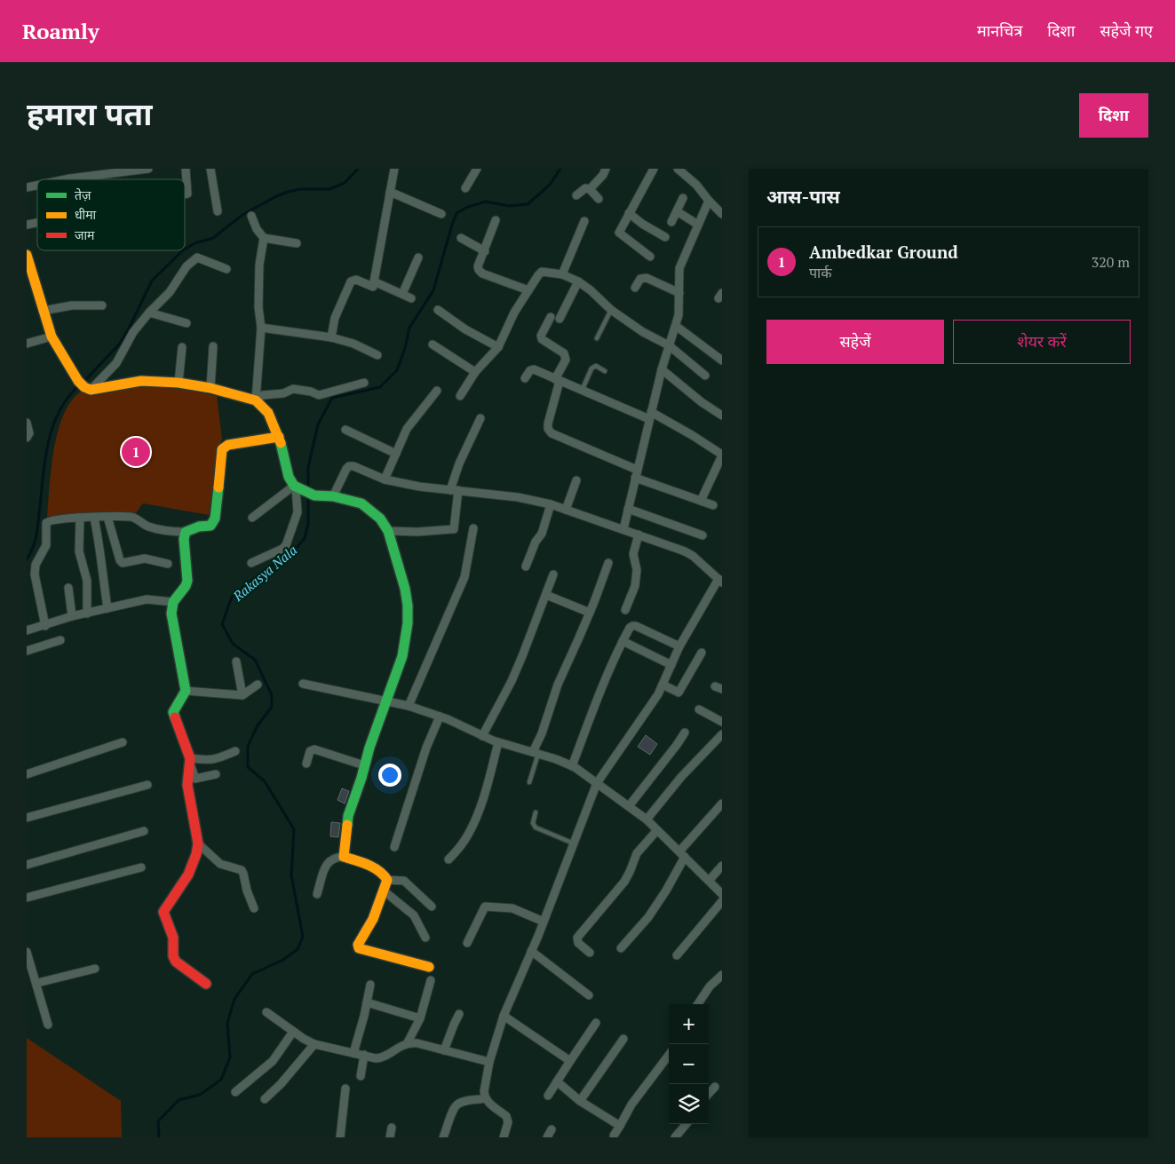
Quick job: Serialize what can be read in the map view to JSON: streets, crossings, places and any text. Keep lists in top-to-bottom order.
{
  "water": ["Rakasya Nala"],
  "legend": ["तेज़", "धीमा", "जाम"],
  "page": {
    "header": "Roamly",
    "nav": ["मानचित्र", "दिशा", "सहेजे गए"],
    "title": "हमारा पता",
    "buttons": [
      "दिशा",
      ["सहेजें", "शेयर करें"]
    ],
    "heading": "आस-पास",
    "list": [
      {
        "mark": "1",
        "name": "Ambedkar Ground",
        "note": "पार्क",
        "value": "320 m"
      }
    ],
    "pins": "1",
    "map_buttons": ["+", "−"]
  }
}
